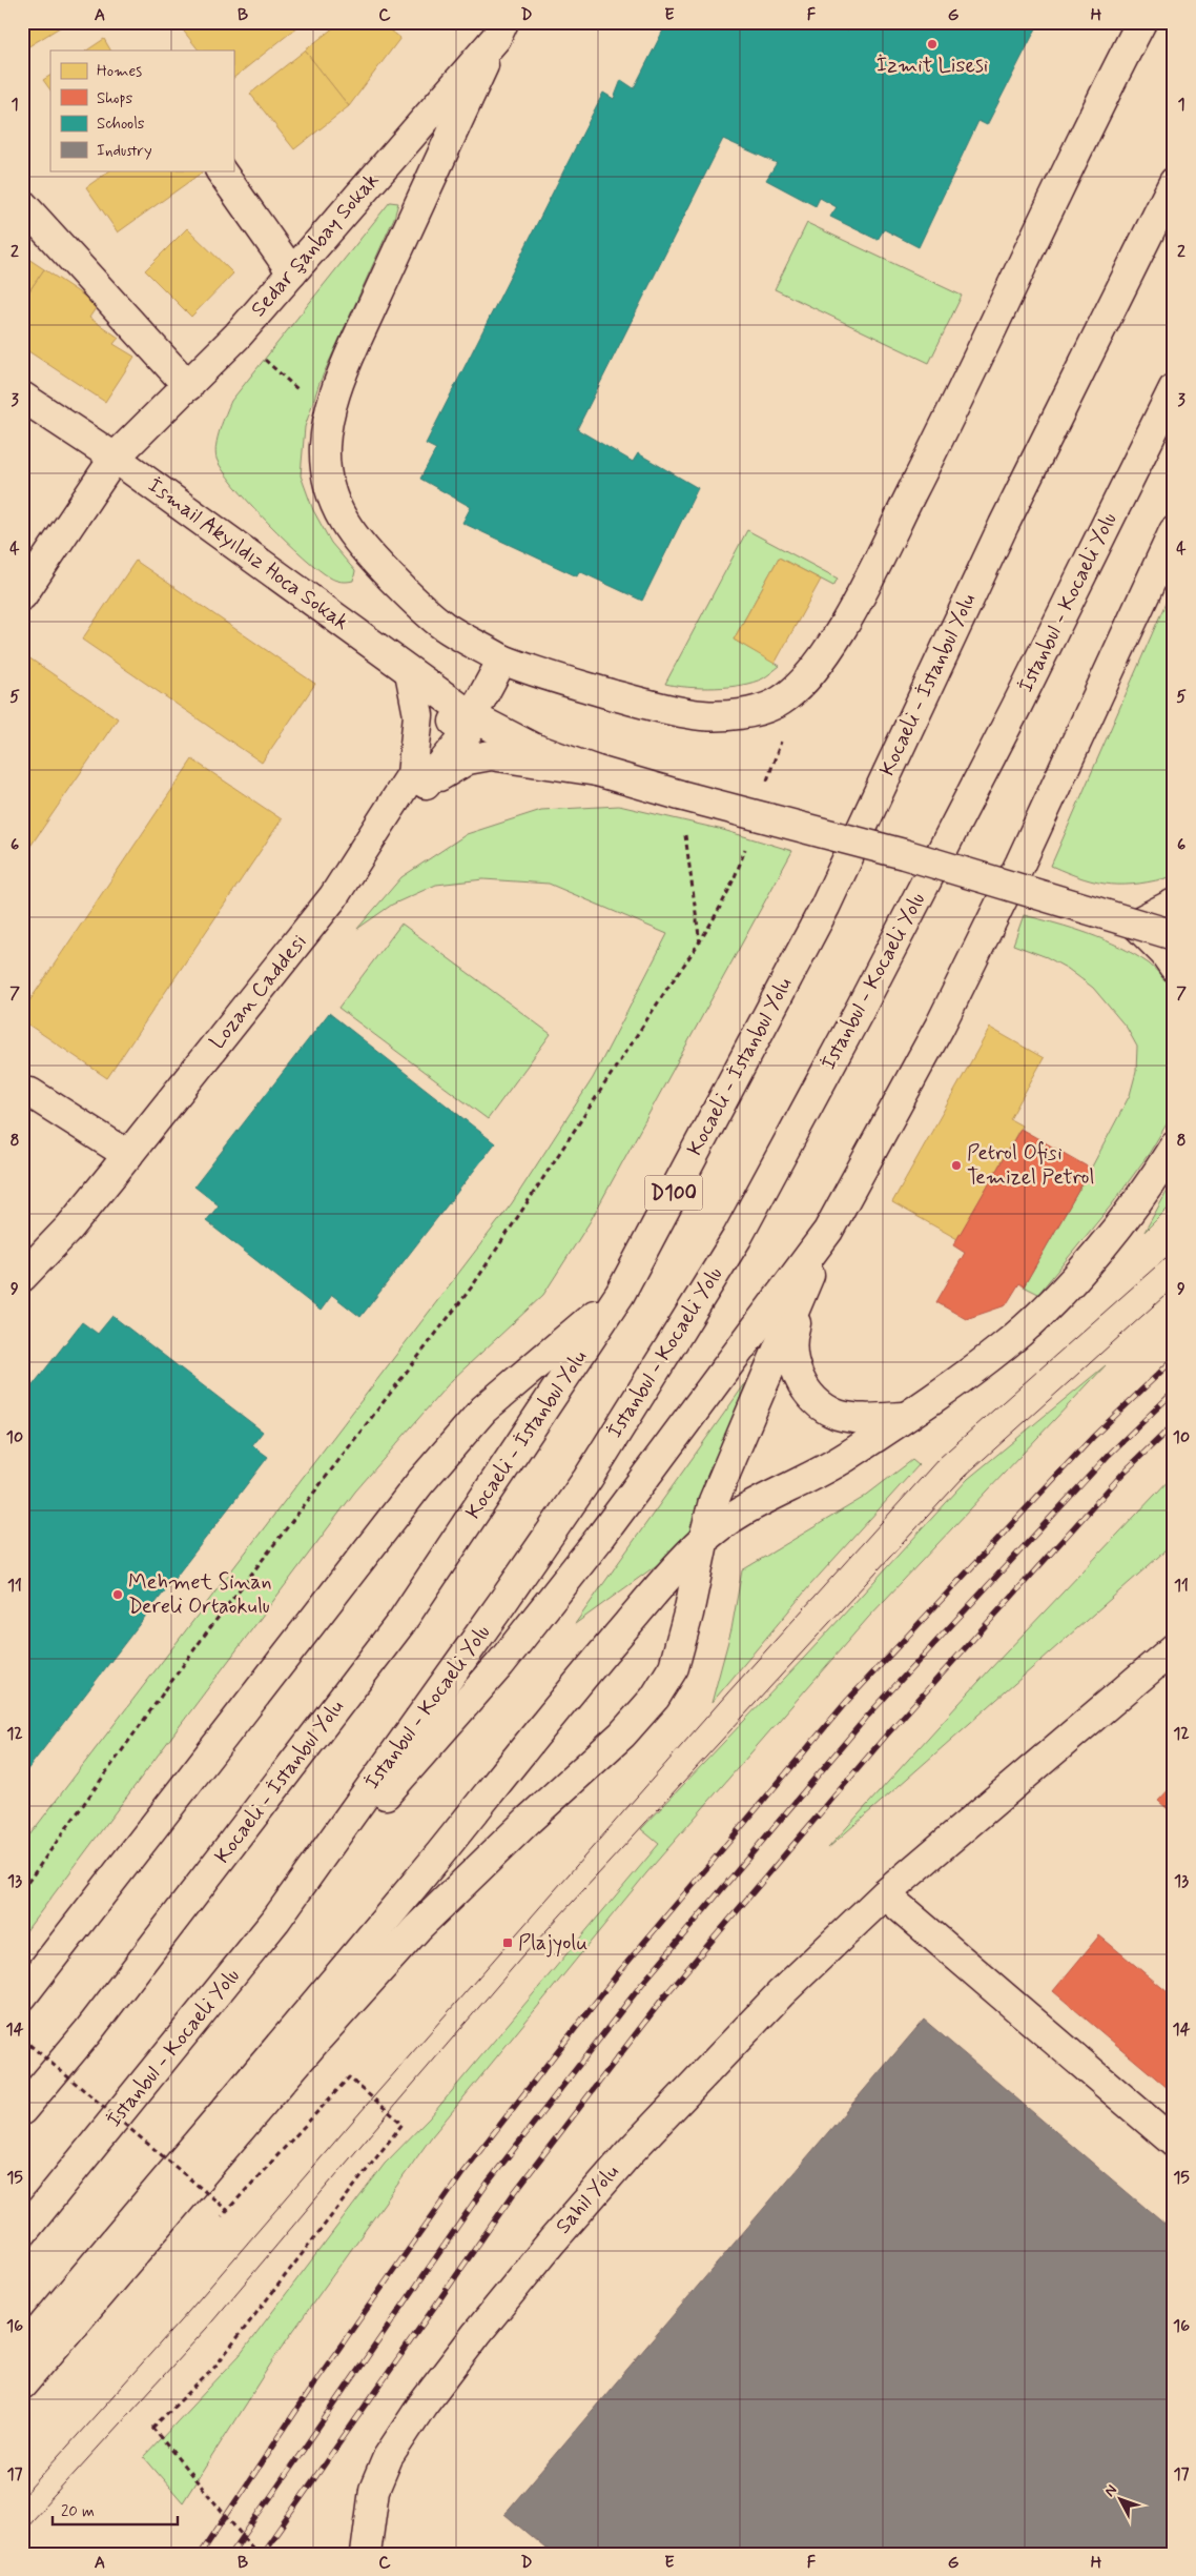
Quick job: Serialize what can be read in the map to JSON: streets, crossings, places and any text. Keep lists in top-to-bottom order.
{
  "streets": {
    "main road": [
      "Sedar Şanbay Sokak",
      "İsmail Akyıldız Hoca Sokak",
      "İstanbul - Kocaeli Yolu",
      "Kocaeli - İstanbul Yolu",
      "Lozan Caddesi",
      "D100",
      "Sahil Yolu"
    ]
  },
  "crossings": [
    ["Sedar Şanbay Sokak", "İsmail Akyıldız Hoca Sokak"],
    ["İsmail Akyıldız Hoca Sokak", "Lozan Caddesi"]
  ],
  "places": {
    "other": ["İzmit Lisesi", "Petrol Ofisi Temizel Petrol", "Mehmet Sinan Dereli Ortaokulu"],
    "transit": ["Plajyolu"]
  },
  "legend": [
    "Homes",
    "Shops",
    "Schools",
    "Industry"
  ],
  "scale_bar": "20 m",
  "north": "top left",
  "grid": {
    "columns": [
      "A",
      "B",
      "C",
      "D",
      "E",
      "F",
      "G",
      "H"
    ],
    "rows": [
      "1",
      "2",
      "3",
      "4",
      "5",
      "6",
      "7",
      "8",
      "9",
      "10",
      "11",
      "12",
      "13",
      "14",
      "15",
      "16",
      "17"
    ]
  }
}
